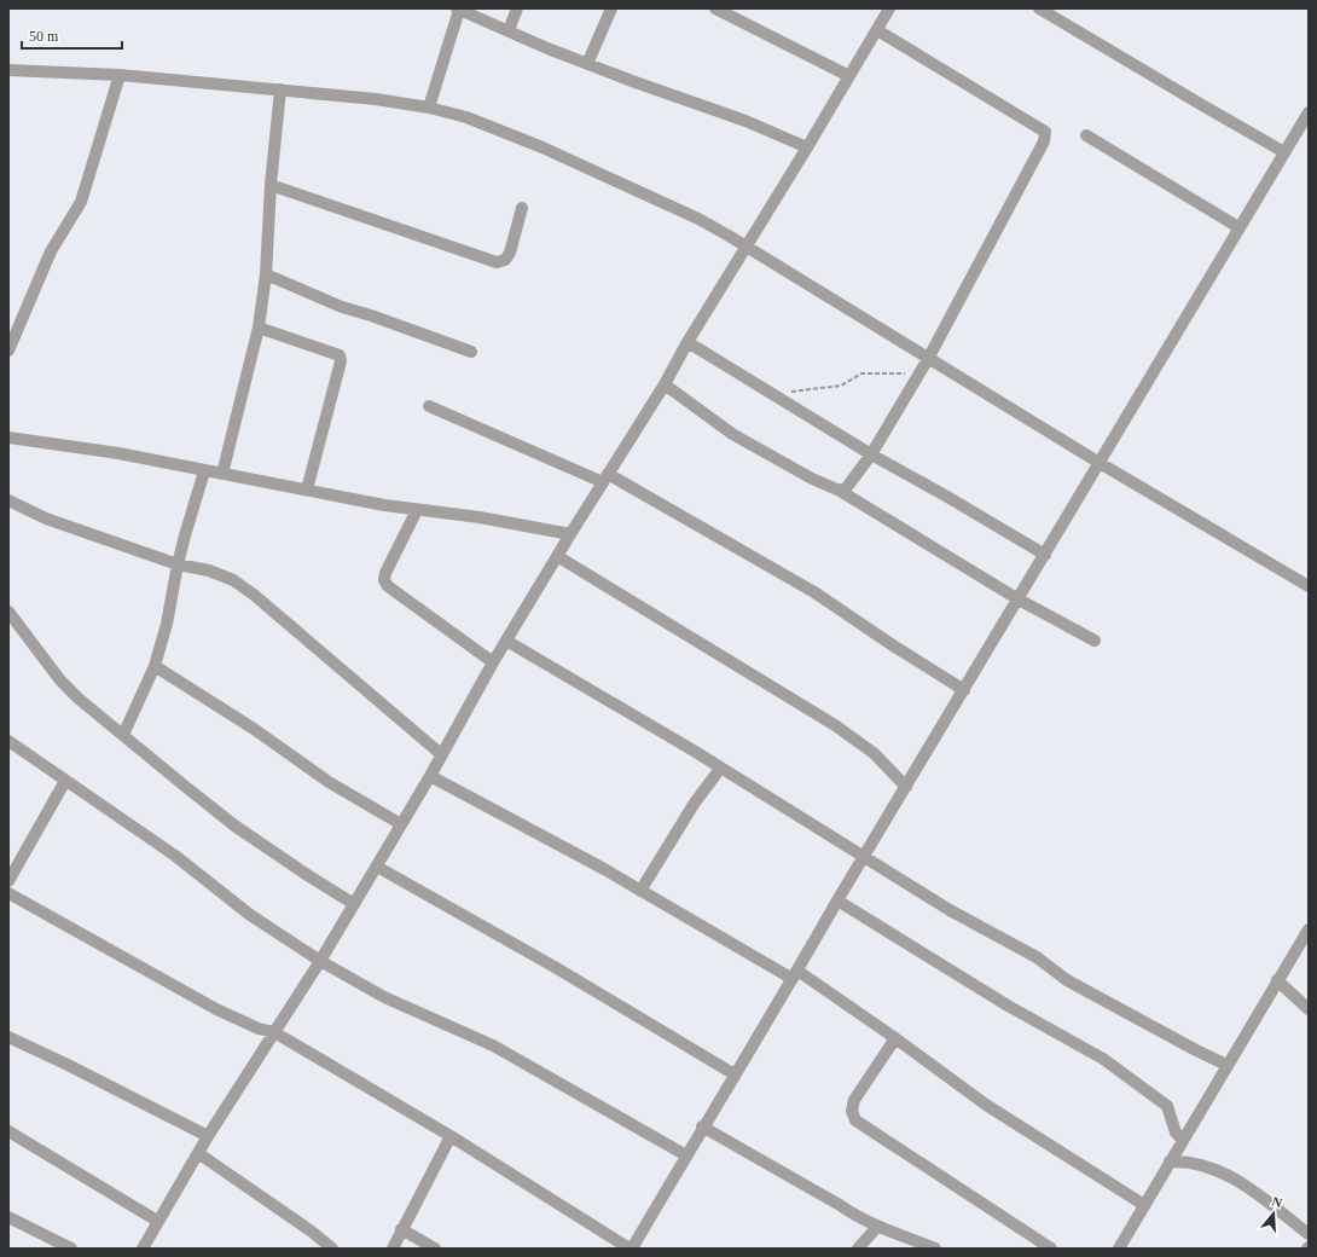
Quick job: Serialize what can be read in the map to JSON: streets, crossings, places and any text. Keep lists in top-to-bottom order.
{
  "scale_bar": "50 m",
  "north": "top"
}
